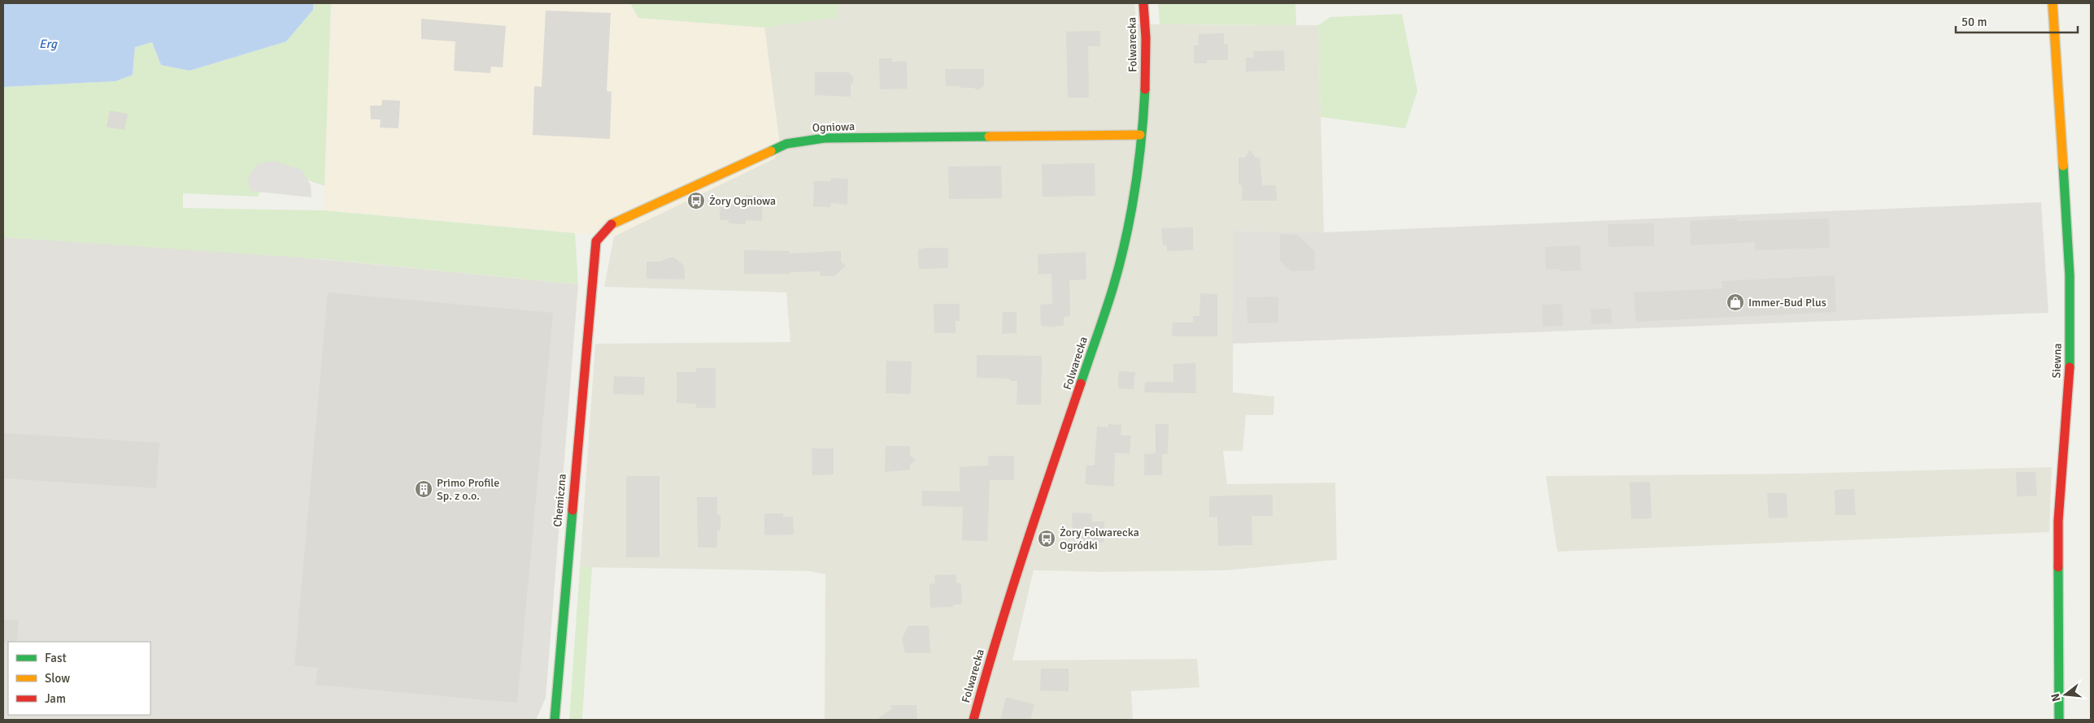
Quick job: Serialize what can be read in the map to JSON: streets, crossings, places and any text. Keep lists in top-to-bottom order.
{
  "streets": {
    "street": [
      "Folwarecka",
      "Ogniowa",
      "Siewna",
      "Chemiczna"
    ]
  },
  "crossings": [
    ["Folwarecka", "Ogniowa"],
    ["Ogniowa", "Chemiczna"]
  ],
  "water": ["Erg"],
  "places": {
    "bus stop": ["Żory Ogniowa", "Żory Folwarecka Ogródki"],
    "shop": ["Immer-Bud Plus"],
    "building": ["Primo Profile Sp. z o.o."]
  },
  "legend": ["Fast", "Slow", "Jam"],
  "scale_bar": "50 m",
  "north": "left"
}
